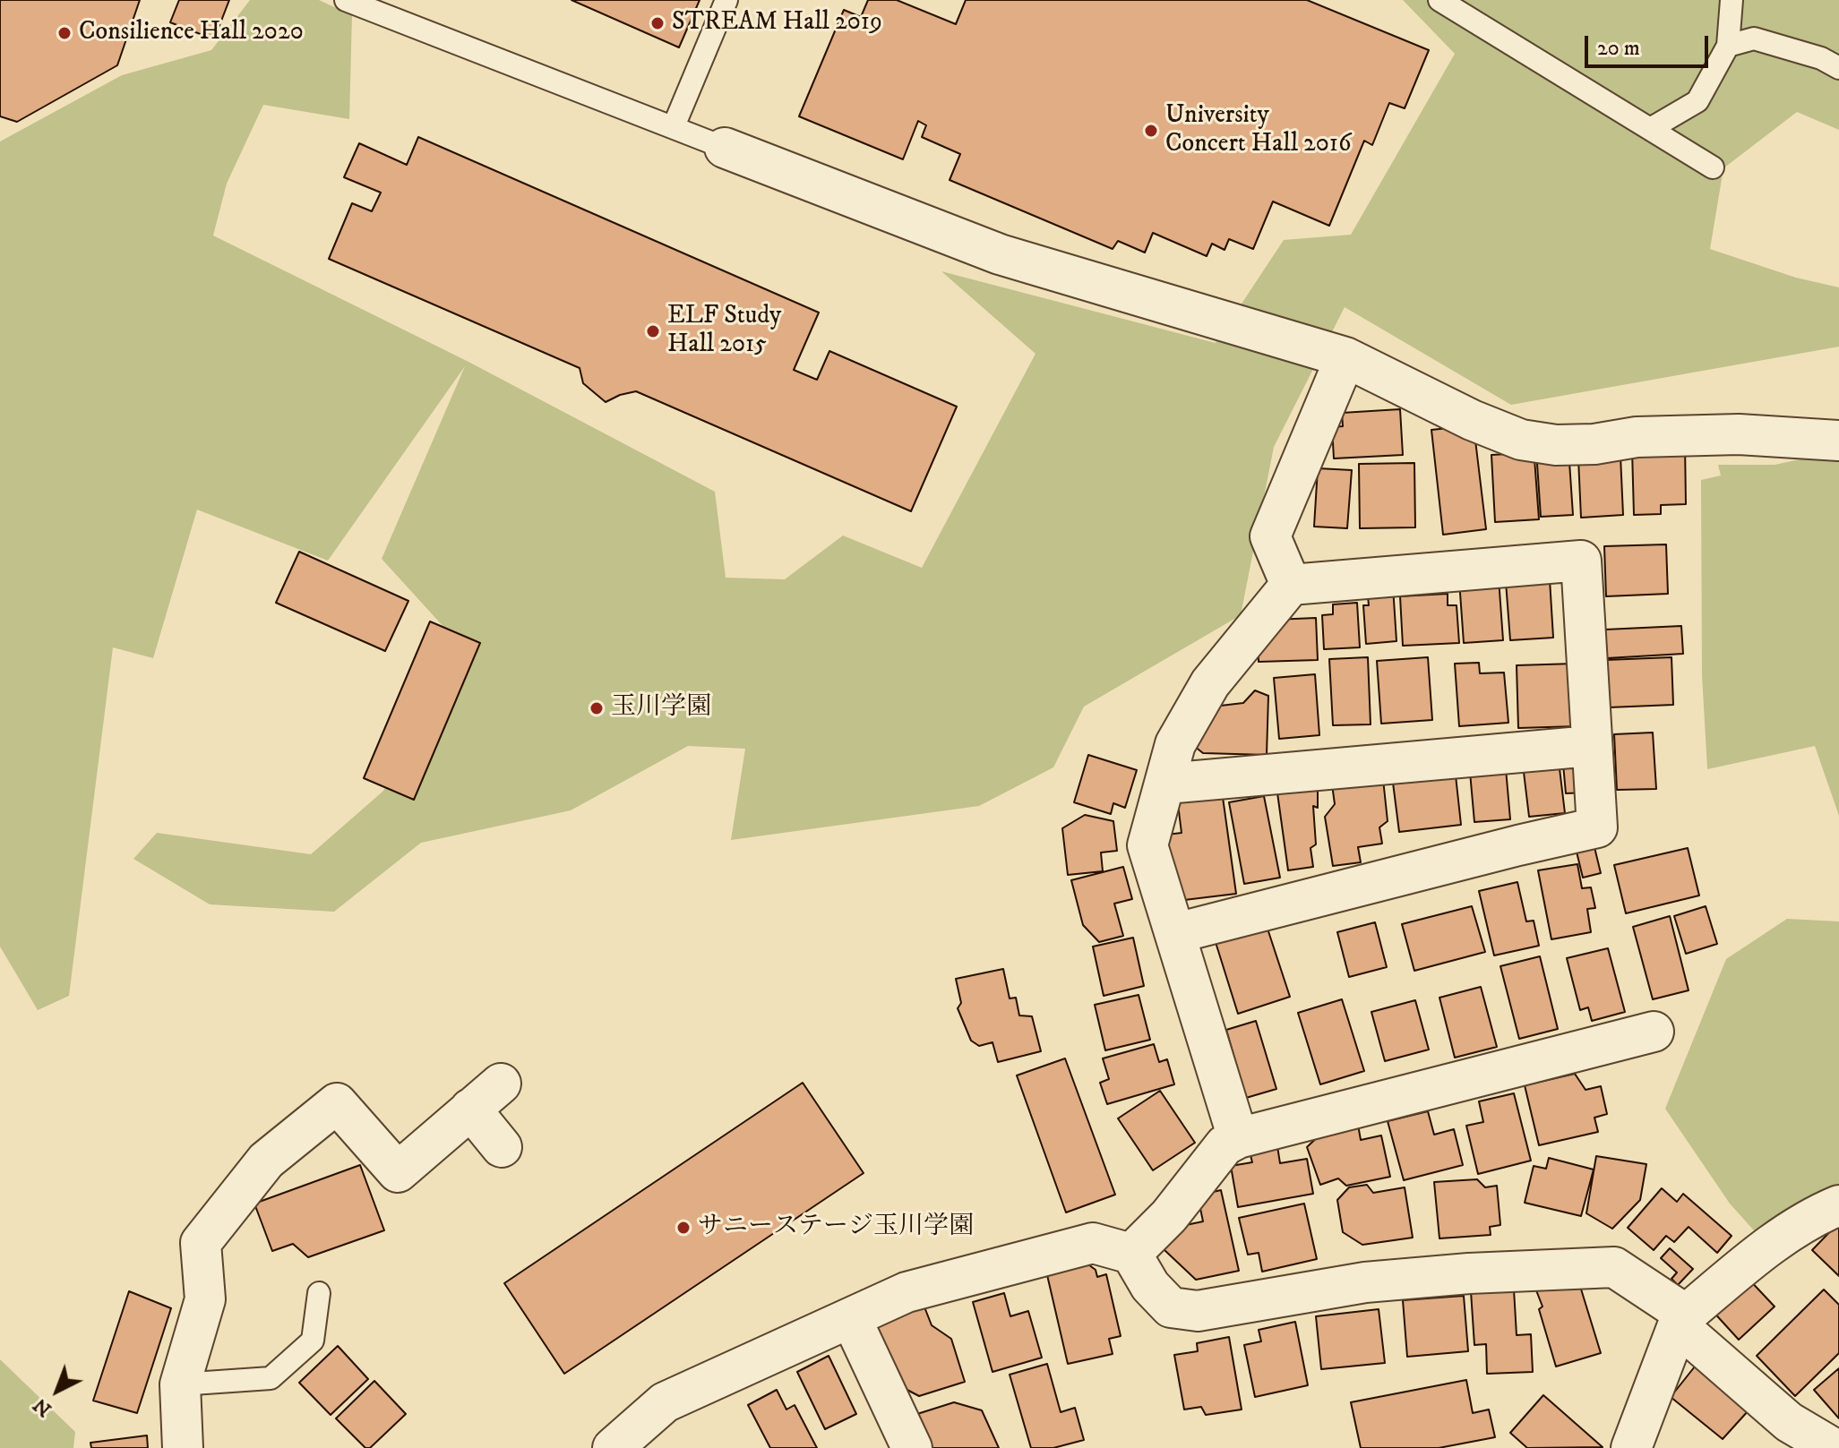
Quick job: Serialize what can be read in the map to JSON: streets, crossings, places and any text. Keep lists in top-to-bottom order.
{
  "places": [
    "STREAM Hall 2019",
    "Consilience Hall 2020",
    "University Concert Hall 2016",
    "ELF Study Hall 2015",
    "玉川学園",
    "サニーステージ玉川学園"
  ],
  "scale_bar": "20 m",
  "north": "bottom left"
}
